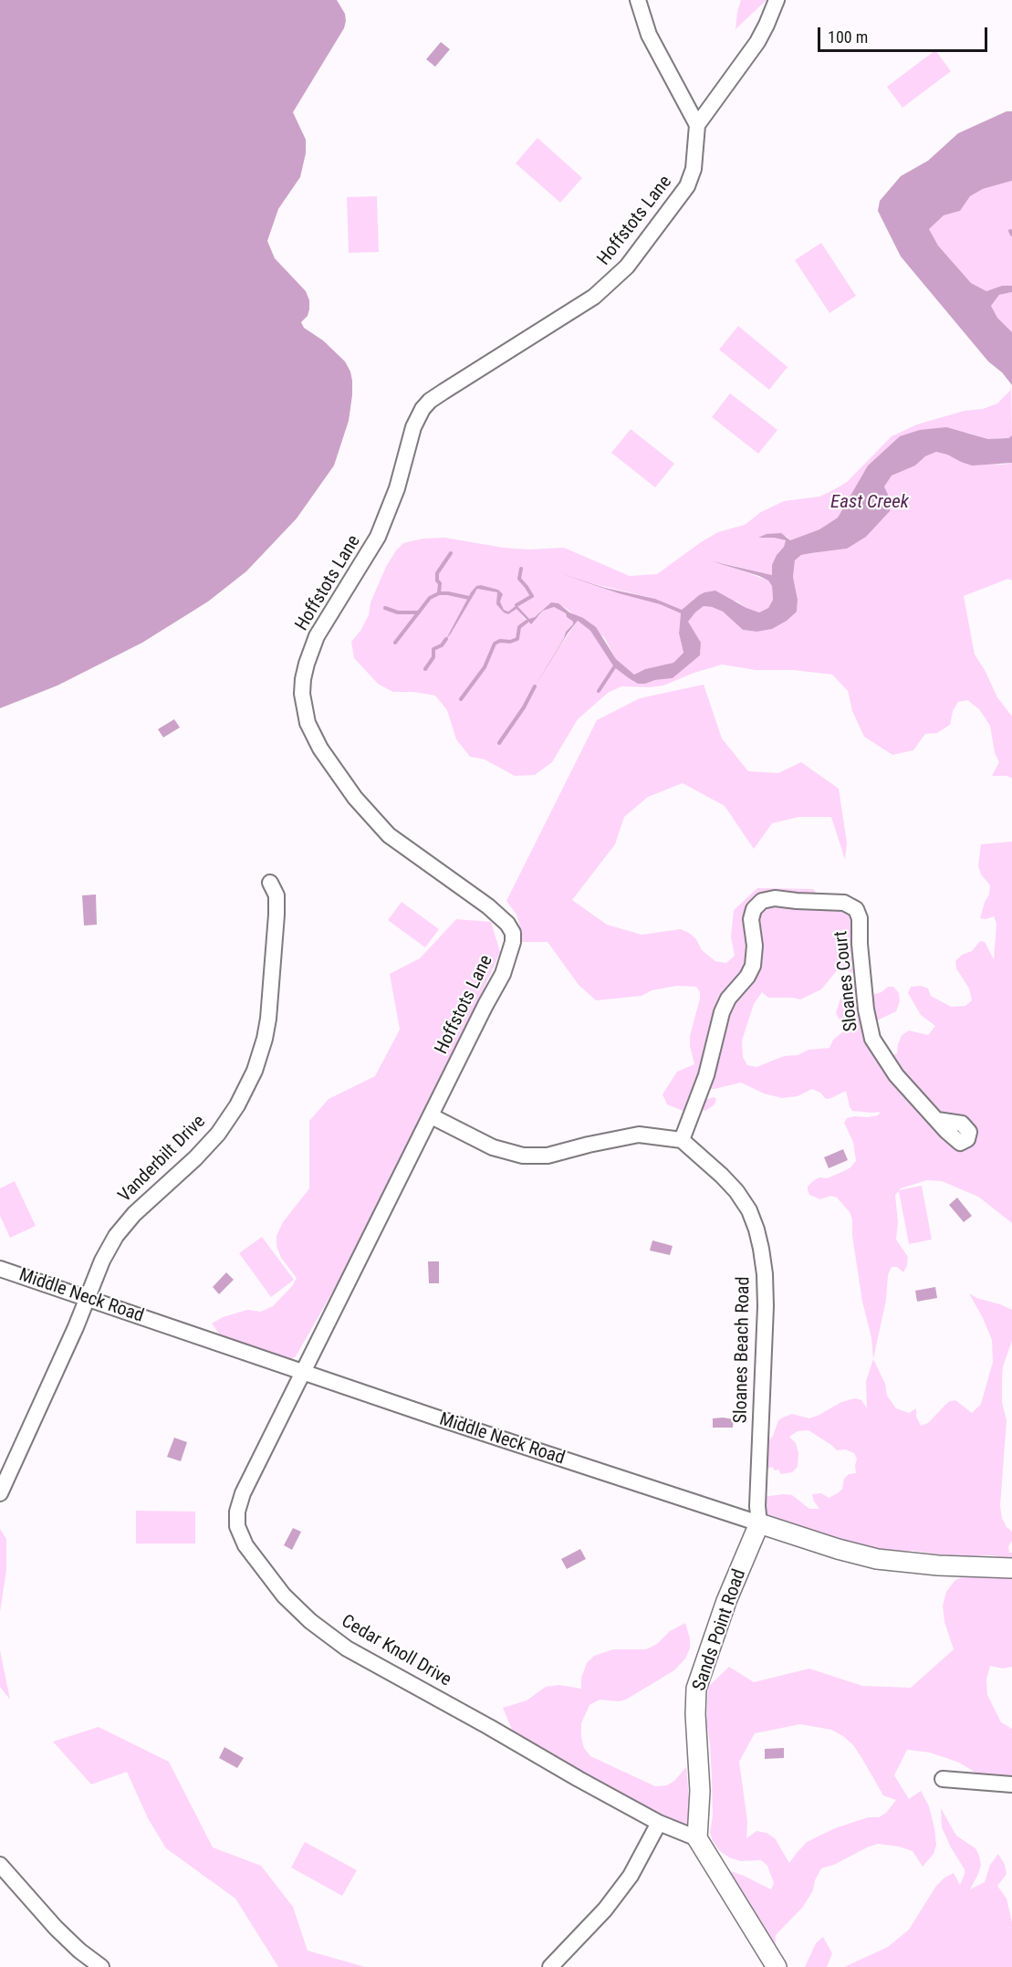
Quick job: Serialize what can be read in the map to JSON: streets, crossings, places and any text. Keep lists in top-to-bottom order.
{
  "streets": {
    "main road": ["Middle Neck Road", "Sands Point Road"],
    "street": [
      "Hoffstots Lane",
      "Sloanes Court",
      "Vanderbilt Drive",
      "Sloanes Beach Road",
      "Cedar Knoll Drive"
    ]
  },
  "crossings": [
    ["Hoffstots Lane", "Middle Neck Road"],
    ["Hoffstots Lane", "Cedar Knoll Drive"],
    ["Sloanes Court", "Sloanes Beach Road"],
    ["Vanderbilt Drive", "Middle Neck Road"],
    ["Middle Neck Road", "Sloanes Beach Road"],
    ["Middle Neck Road", "Sands Point Road"],
    ["Middle Neck Road", "Cedar Knoll Drive"],
    ["Sloanes Beach Road", "Sands Point Road"]
  ],
  "water": ["East Creek"],
  "scale_bar": "100 m"
}
